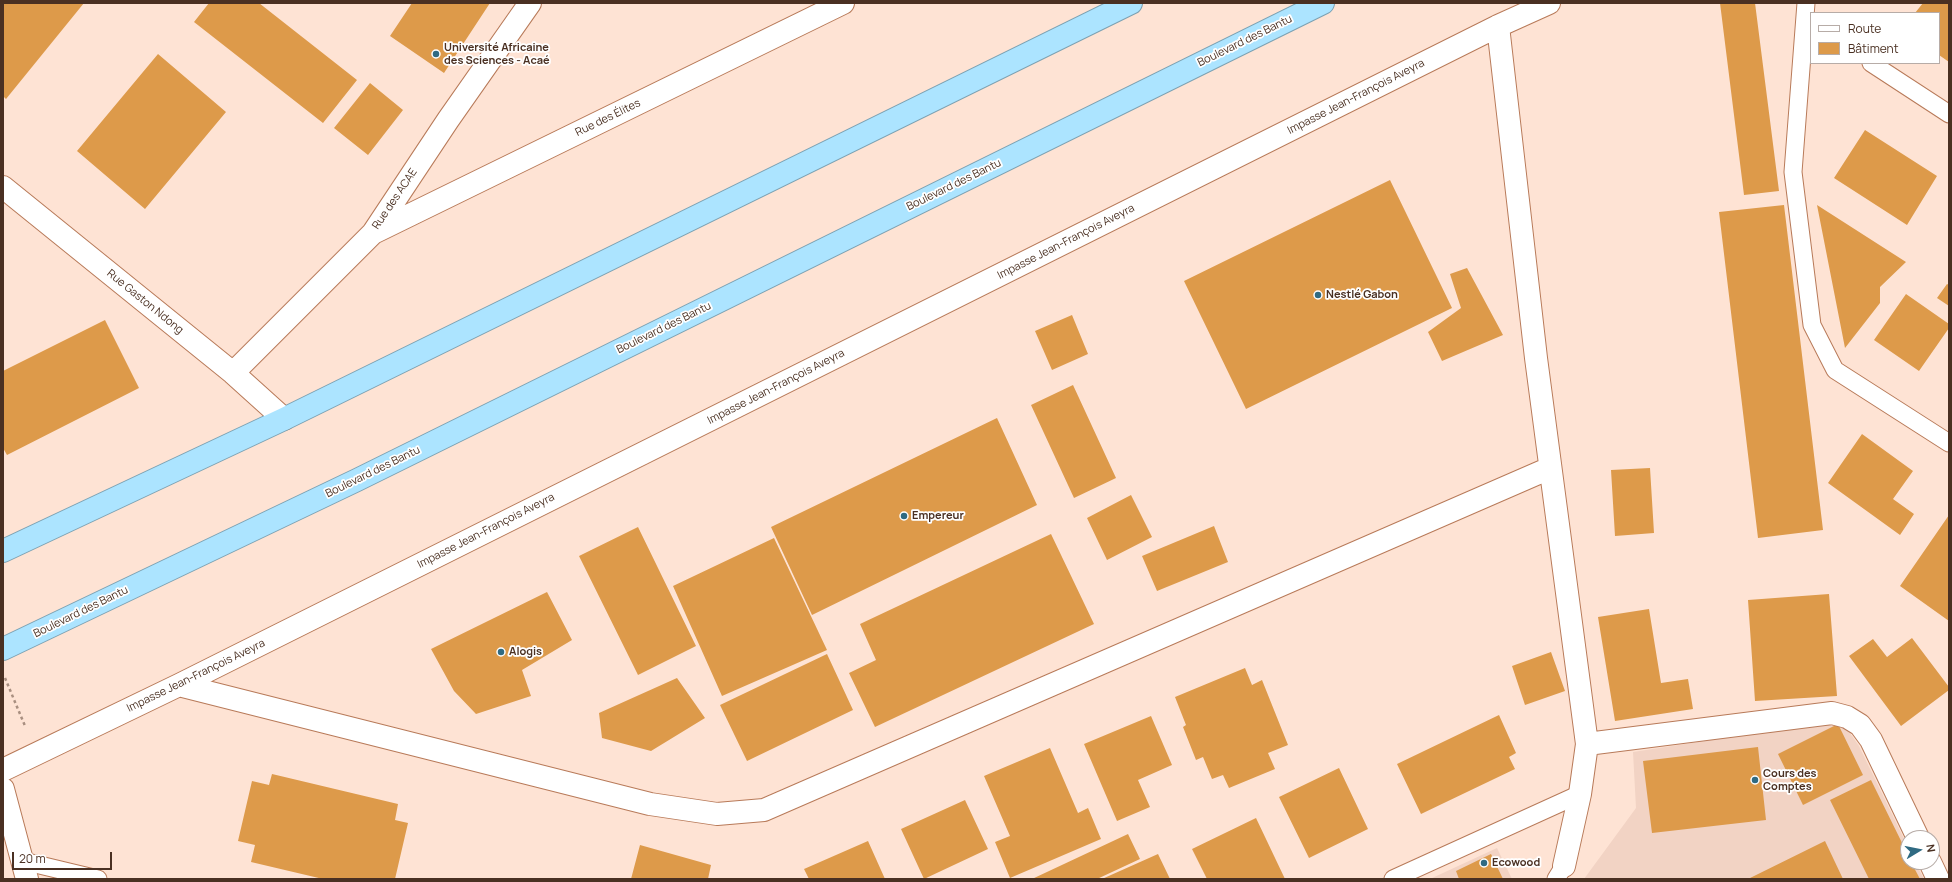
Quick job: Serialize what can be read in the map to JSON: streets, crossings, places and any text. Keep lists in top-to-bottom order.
{
  "streets": {
    "highway": ["Boulevard des Bantu"],
    "street": [
      "Impasse Jean-François Aveyra",
      "Rue des Élites",
      "Rue des ACAE",
      "Rue Gaston Ndong"
    ]
  },
  "crossings": [
    ["Rue des Élites", "Rue des ACAE"],
    ["Rue des ACAE", "Rue Gaston Ndong"]
  ],
  "places": [
    "Université Africaine des Sciences - Acaé",
    "Nestlé Gabon",
    "Empereur",
    "Alogis",
    "Cours des Comptes",
    "Ecowood"
  ],
  "legend": ["Route", "Bâtiment"],
  "scale_bar": "20 m",
  "north": "right"
}
